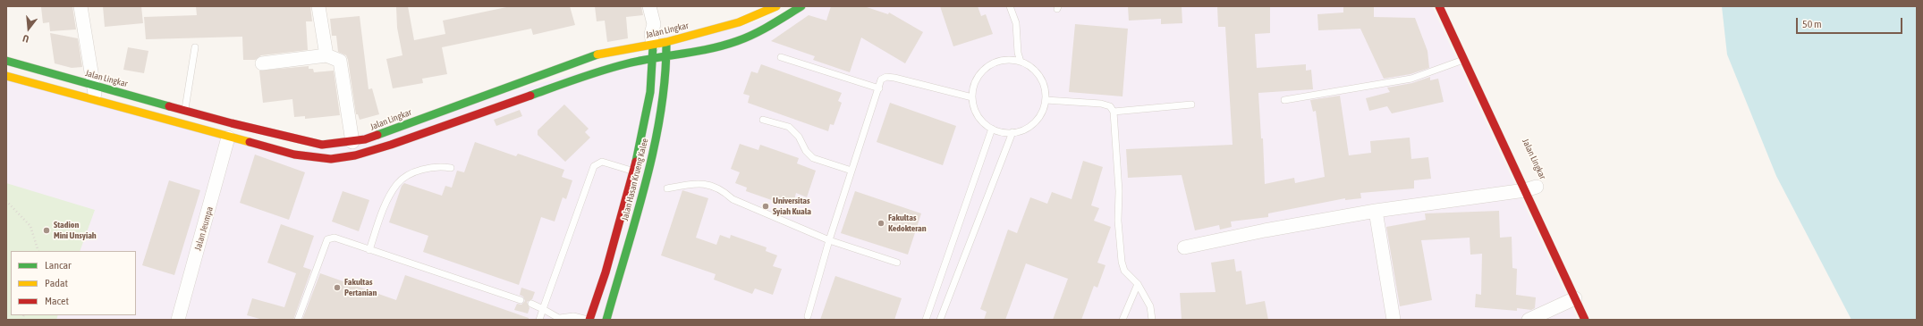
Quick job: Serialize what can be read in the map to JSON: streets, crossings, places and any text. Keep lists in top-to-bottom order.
{
  "streets": {
    "street": ["Jalan Lingkar", "Jalan Hasan Krueng Kalee", "Jalan Jeumpa"]
  },
  "crossings": [
    ["Jalan Lingkar", "Jalan Hasan Krueng Kalee"]
  ],
  "places": [
    "Universitas Syiah Kuala",
    "Fakultas Kedokteran",
    "Stadion Mini Unsyiah",
    "Fakultas Pertanian"
  ],
  "legend": ["Lancar", "Padat", "Macet"],
  "scale_bar": "50 m",
  "north": "bottom"
}
